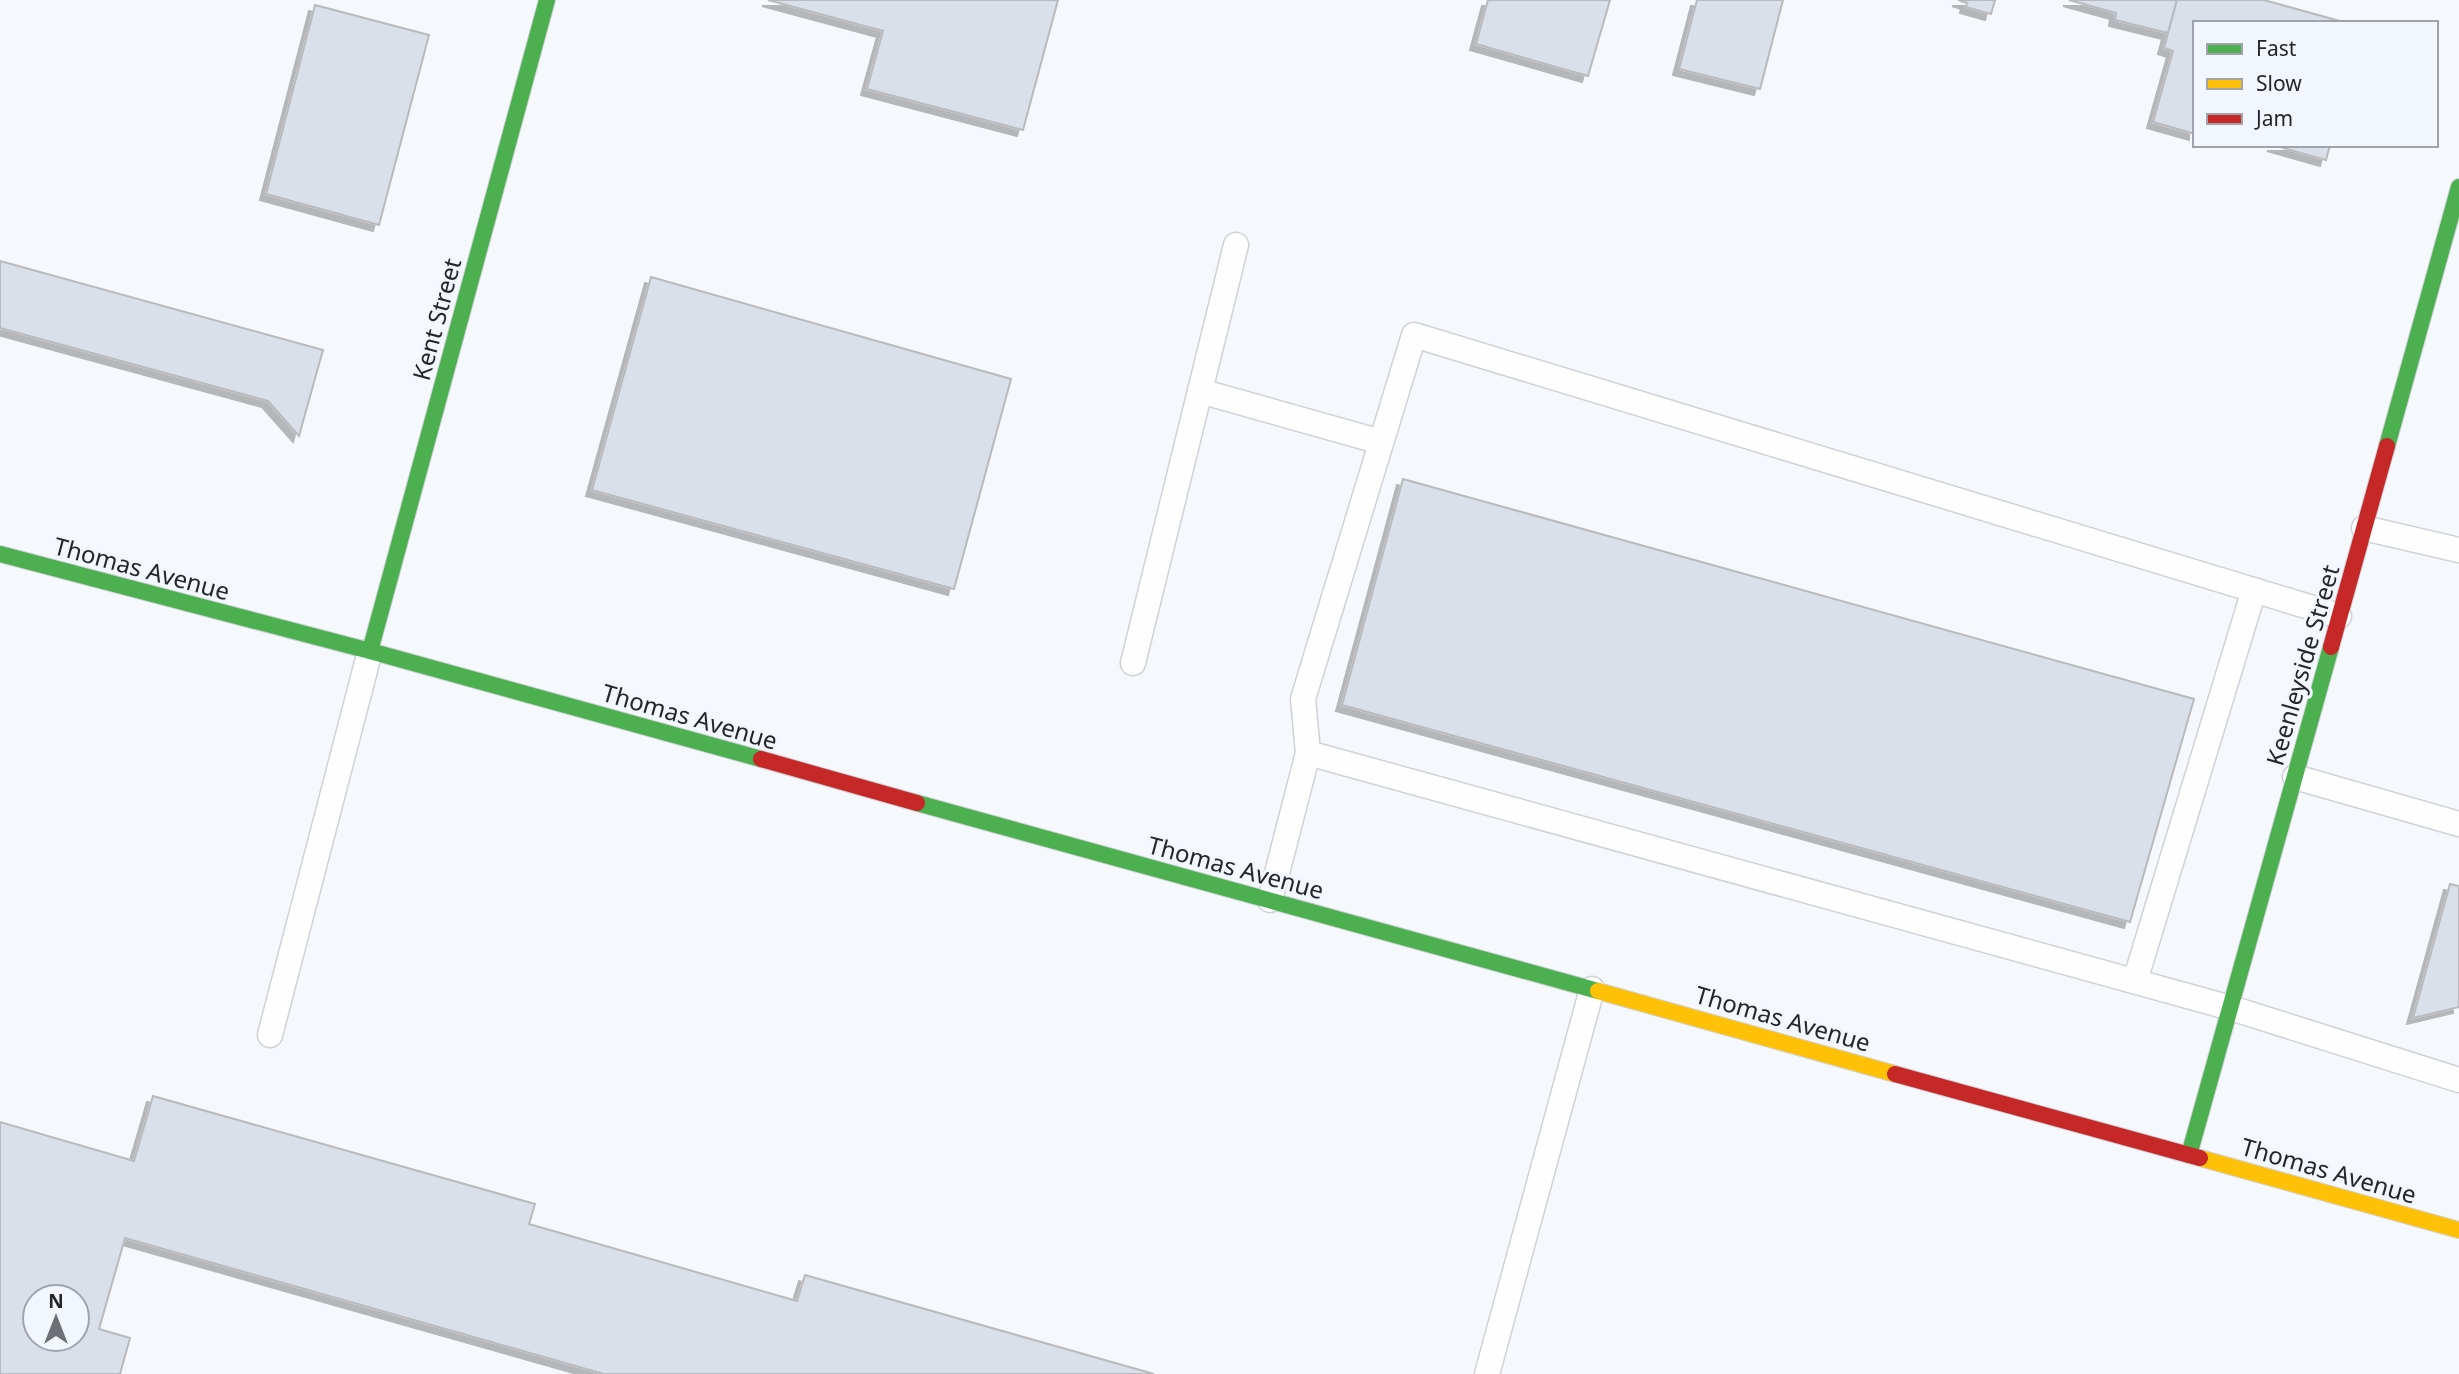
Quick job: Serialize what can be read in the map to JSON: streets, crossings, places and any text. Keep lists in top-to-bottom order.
{
  "streets": {
    "street": ["Kent Street", "Thomas Avenue", "Keenleyside Street"]
  },
  "crossings": [
    ["Kent Street", "Thomas Avenue"],
    ["Thomas Avenue", "Keenleyside Street"]
  ],
  "legend": ["Fast", "Slow", "Jam"],
  "north": "top"
}
